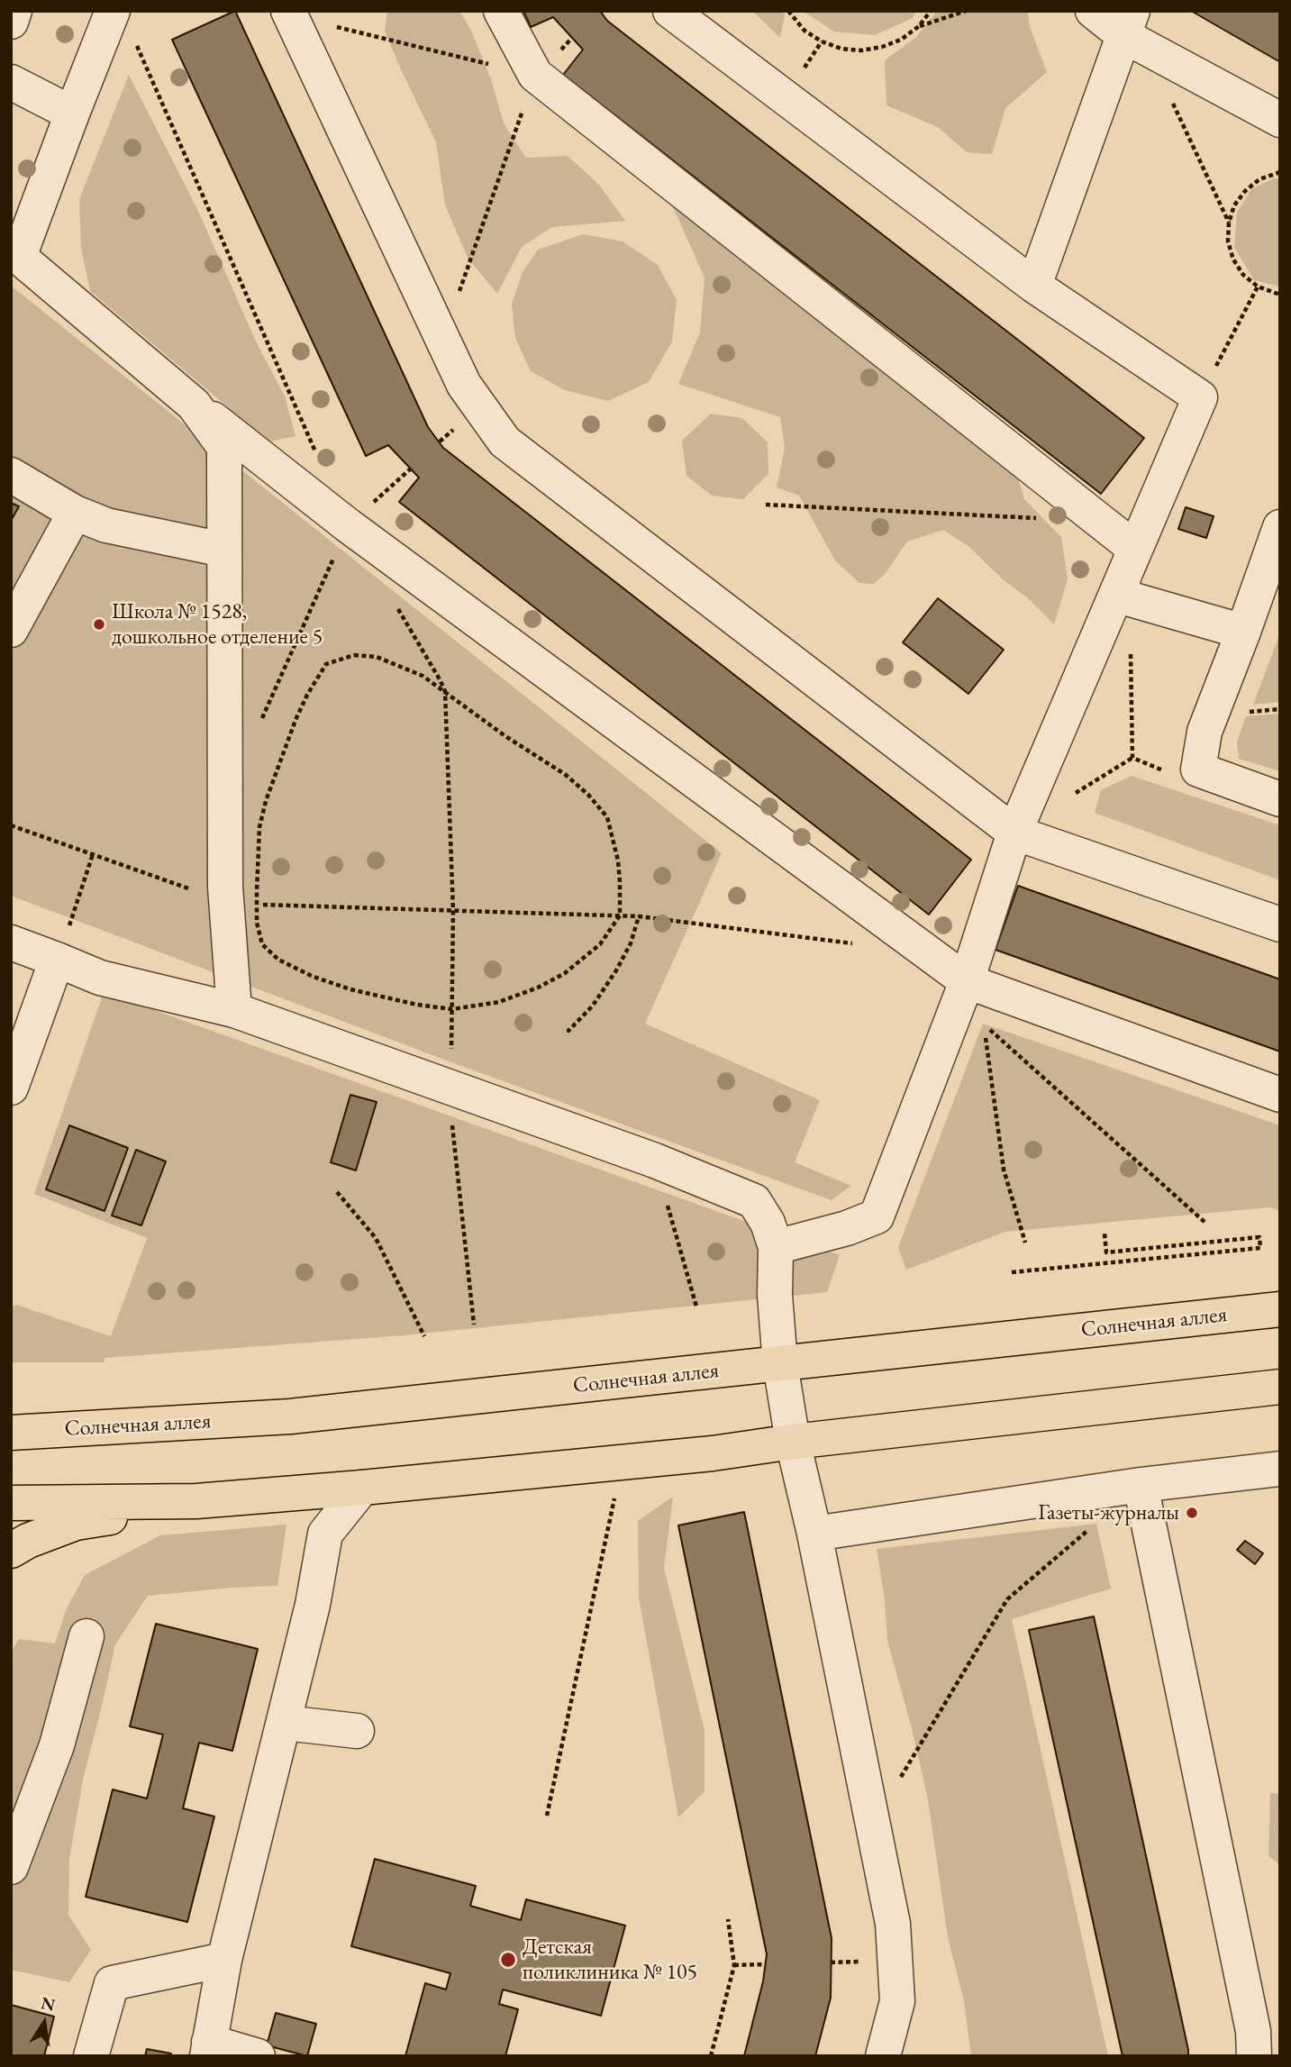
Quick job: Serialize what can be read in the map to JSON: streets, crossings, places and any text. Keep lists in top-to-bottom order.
{
  "streets": {
    "main road": ["Солнечная аллея"]
  },
  "places": ["Школа № 1528, дошкольное отделение 5", "Газеты-журналы", "Детская поликлиника № 105"],
  "north": "top"
}
